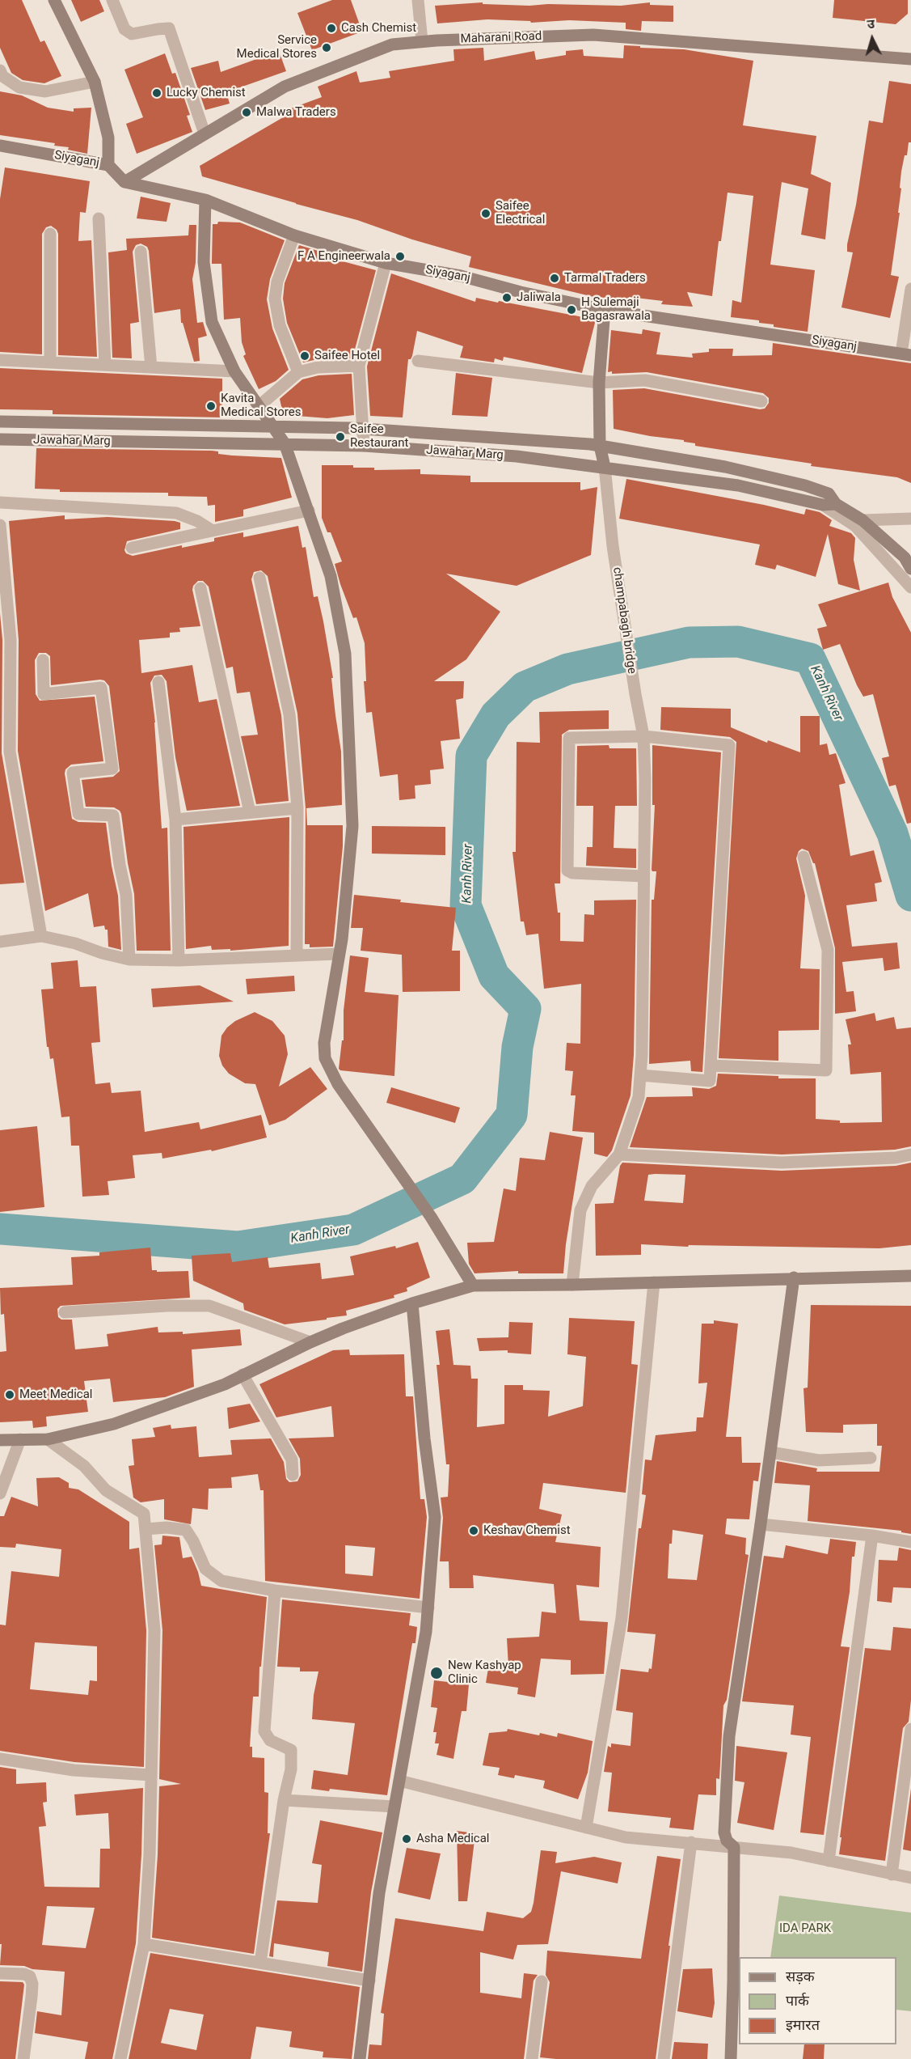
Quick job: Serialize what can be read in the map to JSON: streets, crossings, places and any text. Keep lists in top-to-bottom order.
{
  "streets": {
    "street": [
      "Maharani Road",
      "Siyaganj",
      "Jawahar Marg",
      "champabagh bridge"
    ]
  },
  "crossings": [
    ["Maharani Road", "Siyaganj"],
    ["Jawahar Marg", "champabagh bridge"]
  ],
  "water": ["Kanh River"],
  "parks": ["IDA PARK"],
  "places": [
    "Cash Chemist",
    "Service Medical Stores",
    "Lucky Chemist",
    "Malwa Traders",
    "Saifee Electrical",
    "F A Engineerwala",
    "Tarmal Traders",
    "Jaliwala",
    "H Sulemaji Bagasrawala",
    "Saifee Hotel",
    "Kavita Medical Stores",
    "Saifee Restaurant",
    "Meet Medical",
    "Keshav Chemist",
    "New Kashyap Clinic",
    "Asha Medical"
  ],
  "legend": ["सड़क", "पार्क", "इमारत"],
  "north": "top"
}
